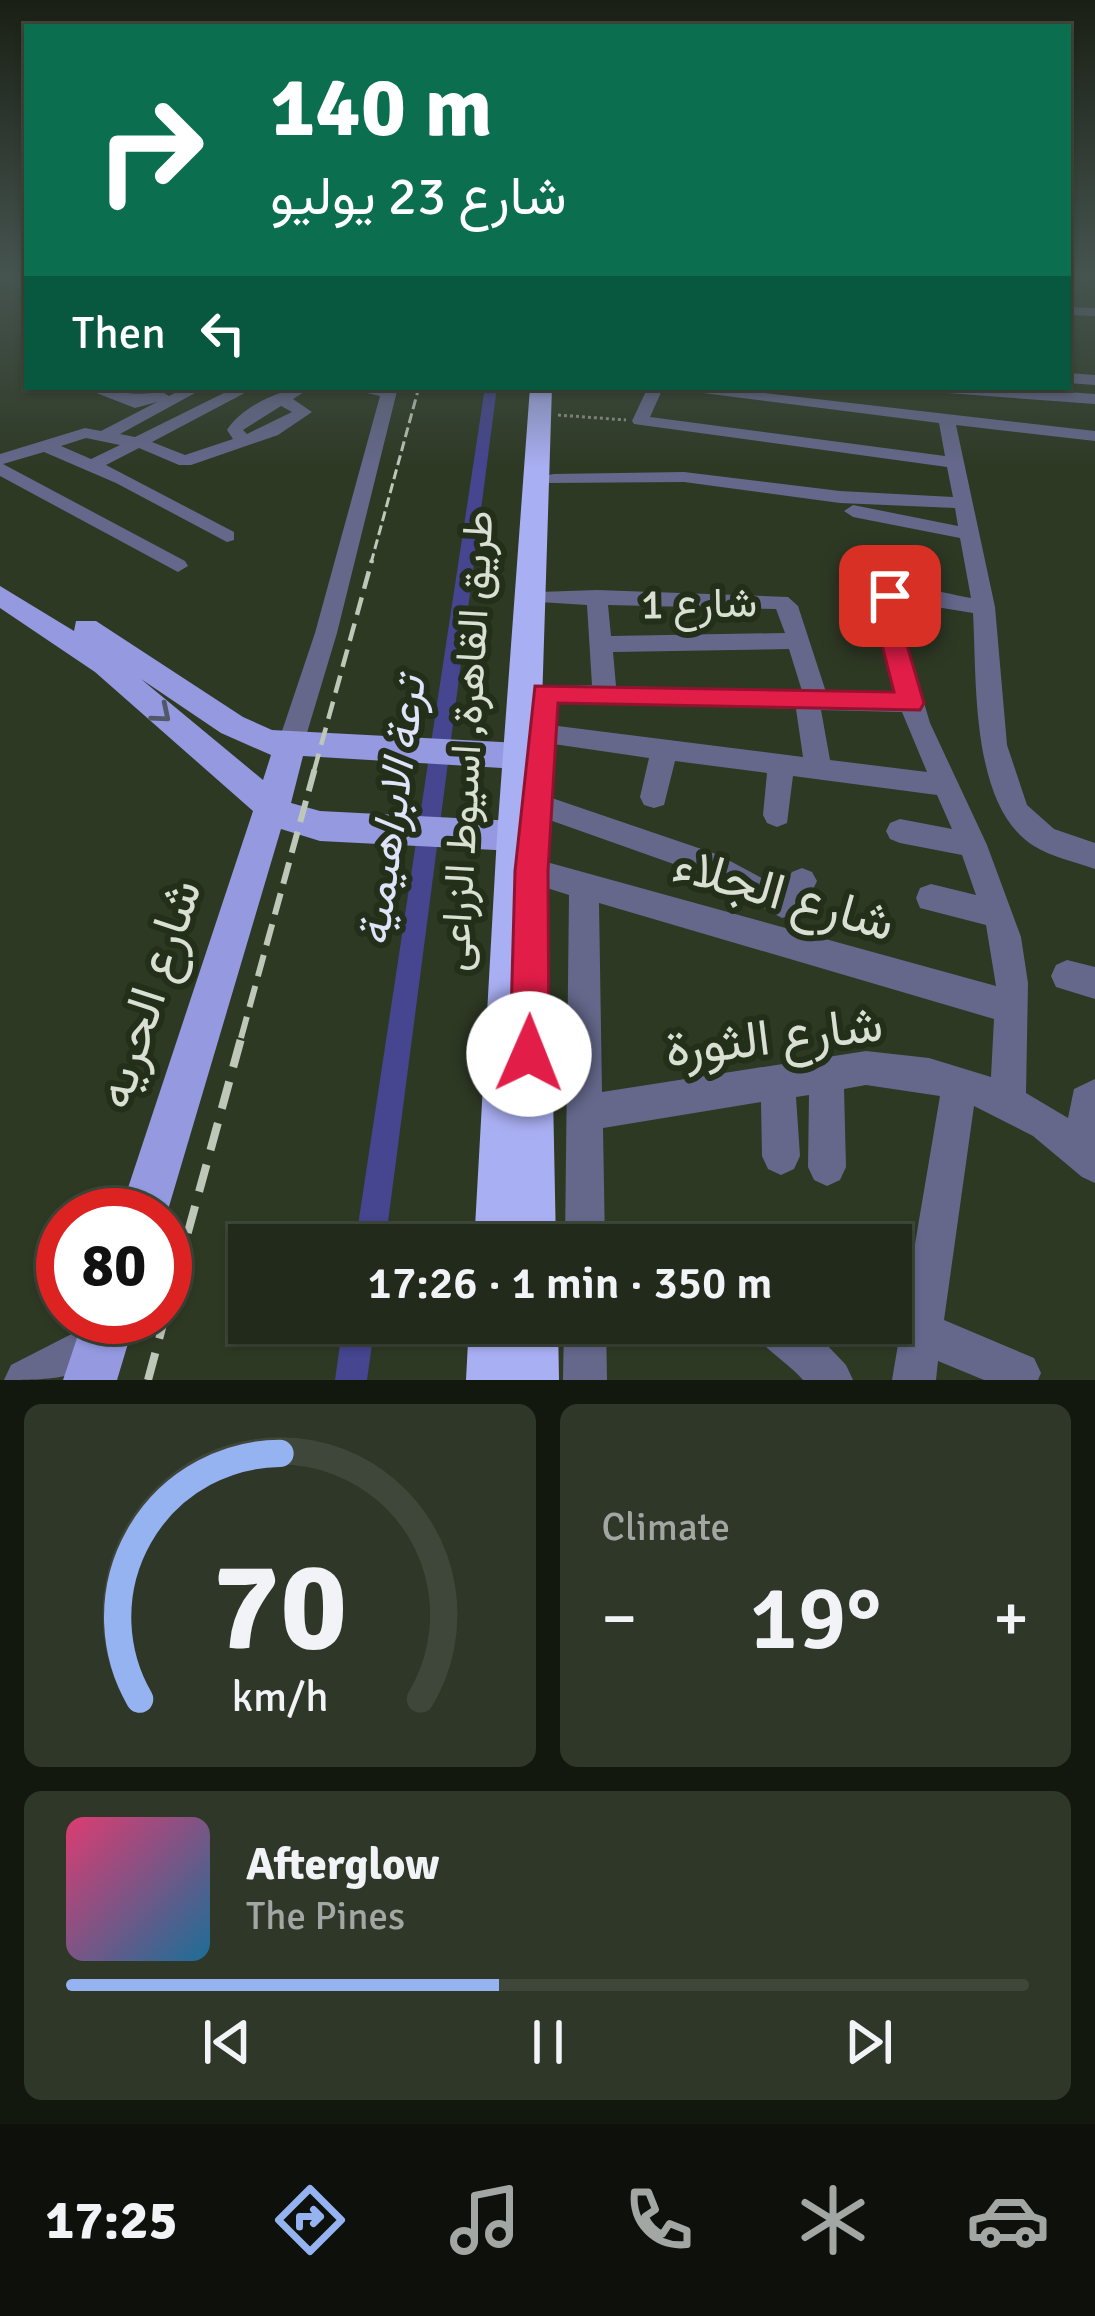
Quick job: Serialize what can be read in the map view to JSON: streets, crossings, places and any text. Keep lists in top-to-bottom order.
{
  "streets": {
    "highway": ["طريق القاهرة, اسيوط الزراعى"],
    "main road": ["شارع الحريه"],
    "street": ["شارع 1", "شارع الجلاء", "شارع الثورة"]
  },
  "crossings": [
    ["طريق القاهرة, اسيوط الزراعى", "شارع الجلاء"]
  ],
  "water": ["ترعة الابراهيمية"],
  "page": {
    "turn": ["140 m", "شارع 23 يوليو"],
    "then": "Then",
    "limit": "80",
    "trip": "17:26 · 1 min · 350 m",
    "tile": "Climate",
    "heat": ["−", "19°", "+"],
    "song": ["Afterglow", "The Pines"],
    "tabs": "17:25",
    "gauge": ["70", "km/h"]
  }
}
